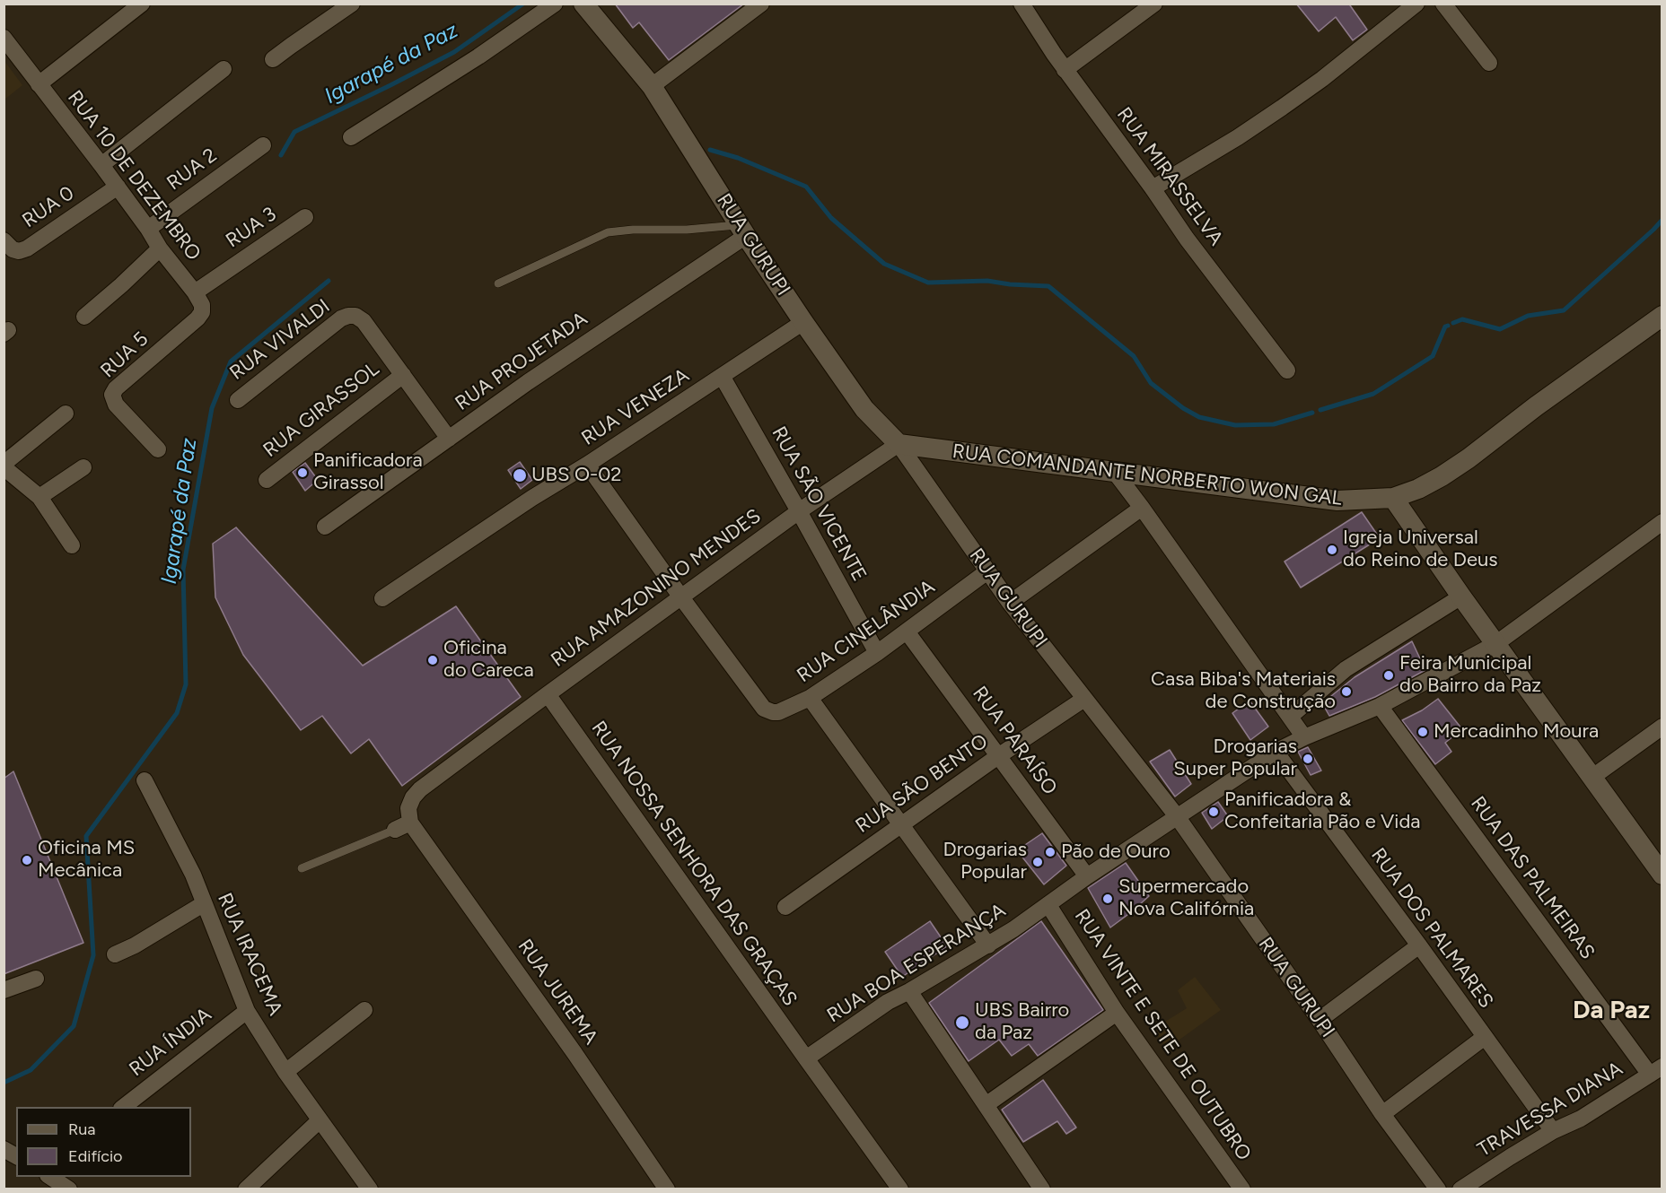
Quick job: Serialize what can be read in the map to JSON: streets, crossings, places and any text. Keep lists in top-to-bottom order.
{
  "streets": {
    "street": [
      "RUA 2",
      "RUA 10 DE DEZEMBRO",
      "RUA MIRASSELVA",
      "RUA 0",
      "RUA 3",
      "RUA GURUPI",
      "RUA VIVALDI",
      "RUA 5",
      "RUA PROJETADA",
      "RUA VENEZA",
      "RUA GIRASSOL",
      "RUA COMANDANTE NORBERTO WON GAL",
      "RUA SÃO VICENTE",
      "RUA AMAZONINO MENDES",
      "RUA CINELÂNDIA",
      "RUA PARAÍSO",
      "RUA SÃO BENTO",
      "RUA NOSSA SENHORA DAS GRAÇAS",
      "RUA DAS PALMEIRAS",
      "RUA DOS PALMARES",
      "RUA IRACEMA",
      "RUA BOA ESPERANÇA",
      "RUA JUREMA",
      "RUA VINTE E SETE DE OUTUBRO",
      "RUA ÍNDIA",
      "TRAVESSA DIANA"
    ]
  },
  "crossings": [
    ["RUA 2", "RUA 10 DE DEZEMBRO"],
    ["RUA 10 DE DEZEMBRO", "RUA 0"],
    ["RUA 10 DE DEZEMBRO", "RUA 3"],
    ["RUA 10 DE DEZEMBRO", "RUA 5"],
    ["RUA 3", "RUA 5"],
    ["RUA GURUPI", "RUA PROJETADA"],
    ["RUA GURUPI", "RUA VENEZA"],
    ["RUA GURUPI", "RUA COMANDANTE NORBERTO WON GAL"],
    ["RUA GURUPI", "RUA AMAZONINO MENDES"],
    ["RUA GURUPI", "RUA CINELÂNDIA"],
    ["RUA GURUPI", "RUA SÃO BENTO"],
    ["RUA GURUPI", "RUA BOA ESPERANÇA"],
    ["RUA VIVALDI", "RUA PROJETADA"],
    ["RUA VIVALDI", "RUA GIRASSOL"],
    ["RUA VENEZA", "RUA SÃO VICENTE"],
    ["RUA COMANDANTE NORBERTO WON GAL", "RUA AMAZONINO MENDES"],
    ["RUA SÃO VICENTE", "RUA AMAZONINO MENDES"],
    ["RUA SÃO VICENTE", "RUA CINELÂNDIA"],
    ["RUA AMAZONINO MENDES", "RUA CINELÂNDIA"],
    ["RUA AMAZONINO MENDES", "RUA NOSSA SENHORA DAS GRAÇAS"],
    ["RUA AMAZONINO MENDES", "RUA JUREMA"],
    ["RUA CINELÂNDIA", "RUA PARAÍSO"],
    ["RUA PARAÍSO", "RUA SÃO BENTO"],
    ["RUA PARAÍSO", "RUA BOA ESPERANÇA"],
    ["RUA NOSSA SENHORA DAS GRAÇAS", "RUA BOA ESPERANÇA"],
    ["RUA DAS PALMEIRAS", "RUA BOA ESPERANÇA"],
    ["RUA DAS PALMEIRAS", "TRAVESSA DIANA"],
    ["RUA DOS PALMARES", "RUA BOA ESPERANÇA"],
    ["RUA DOS PALMARES", "TRAVESSA DIANA"],
    ["RUA IRACEMA", "RUA ÍNDIA"],
    ["RUA BOA ESPERANÇA", "RUA VINTE E SETE DE OUTUBRO"]
  ],
  "districts": ["Da Paz"],
  "water": ["Igarapé da Paz"],
  "places": [
    "Panificadora Girassol",
    "UBS O-02",
    "Igreja Universal do Reino de Deus",
    "Oficina do Careca",
    "Feira Municipal do Bairro da Paz",
    "Casa Biba's Materiais de Construção",
    "Mercadinho Moura",
    "Drogarias Super Popular",
    "Panificadora & Confeitaria Pão e Vida",
    "Pão de Ouro",
    "Oficina MS Mecânica",
    "Drogarias Popular",
    "Supermercado Nova Califórnia",
    "UBS Bairro da Paz"
  ],
  "legend": ["Rua", "Edifício"]
}
